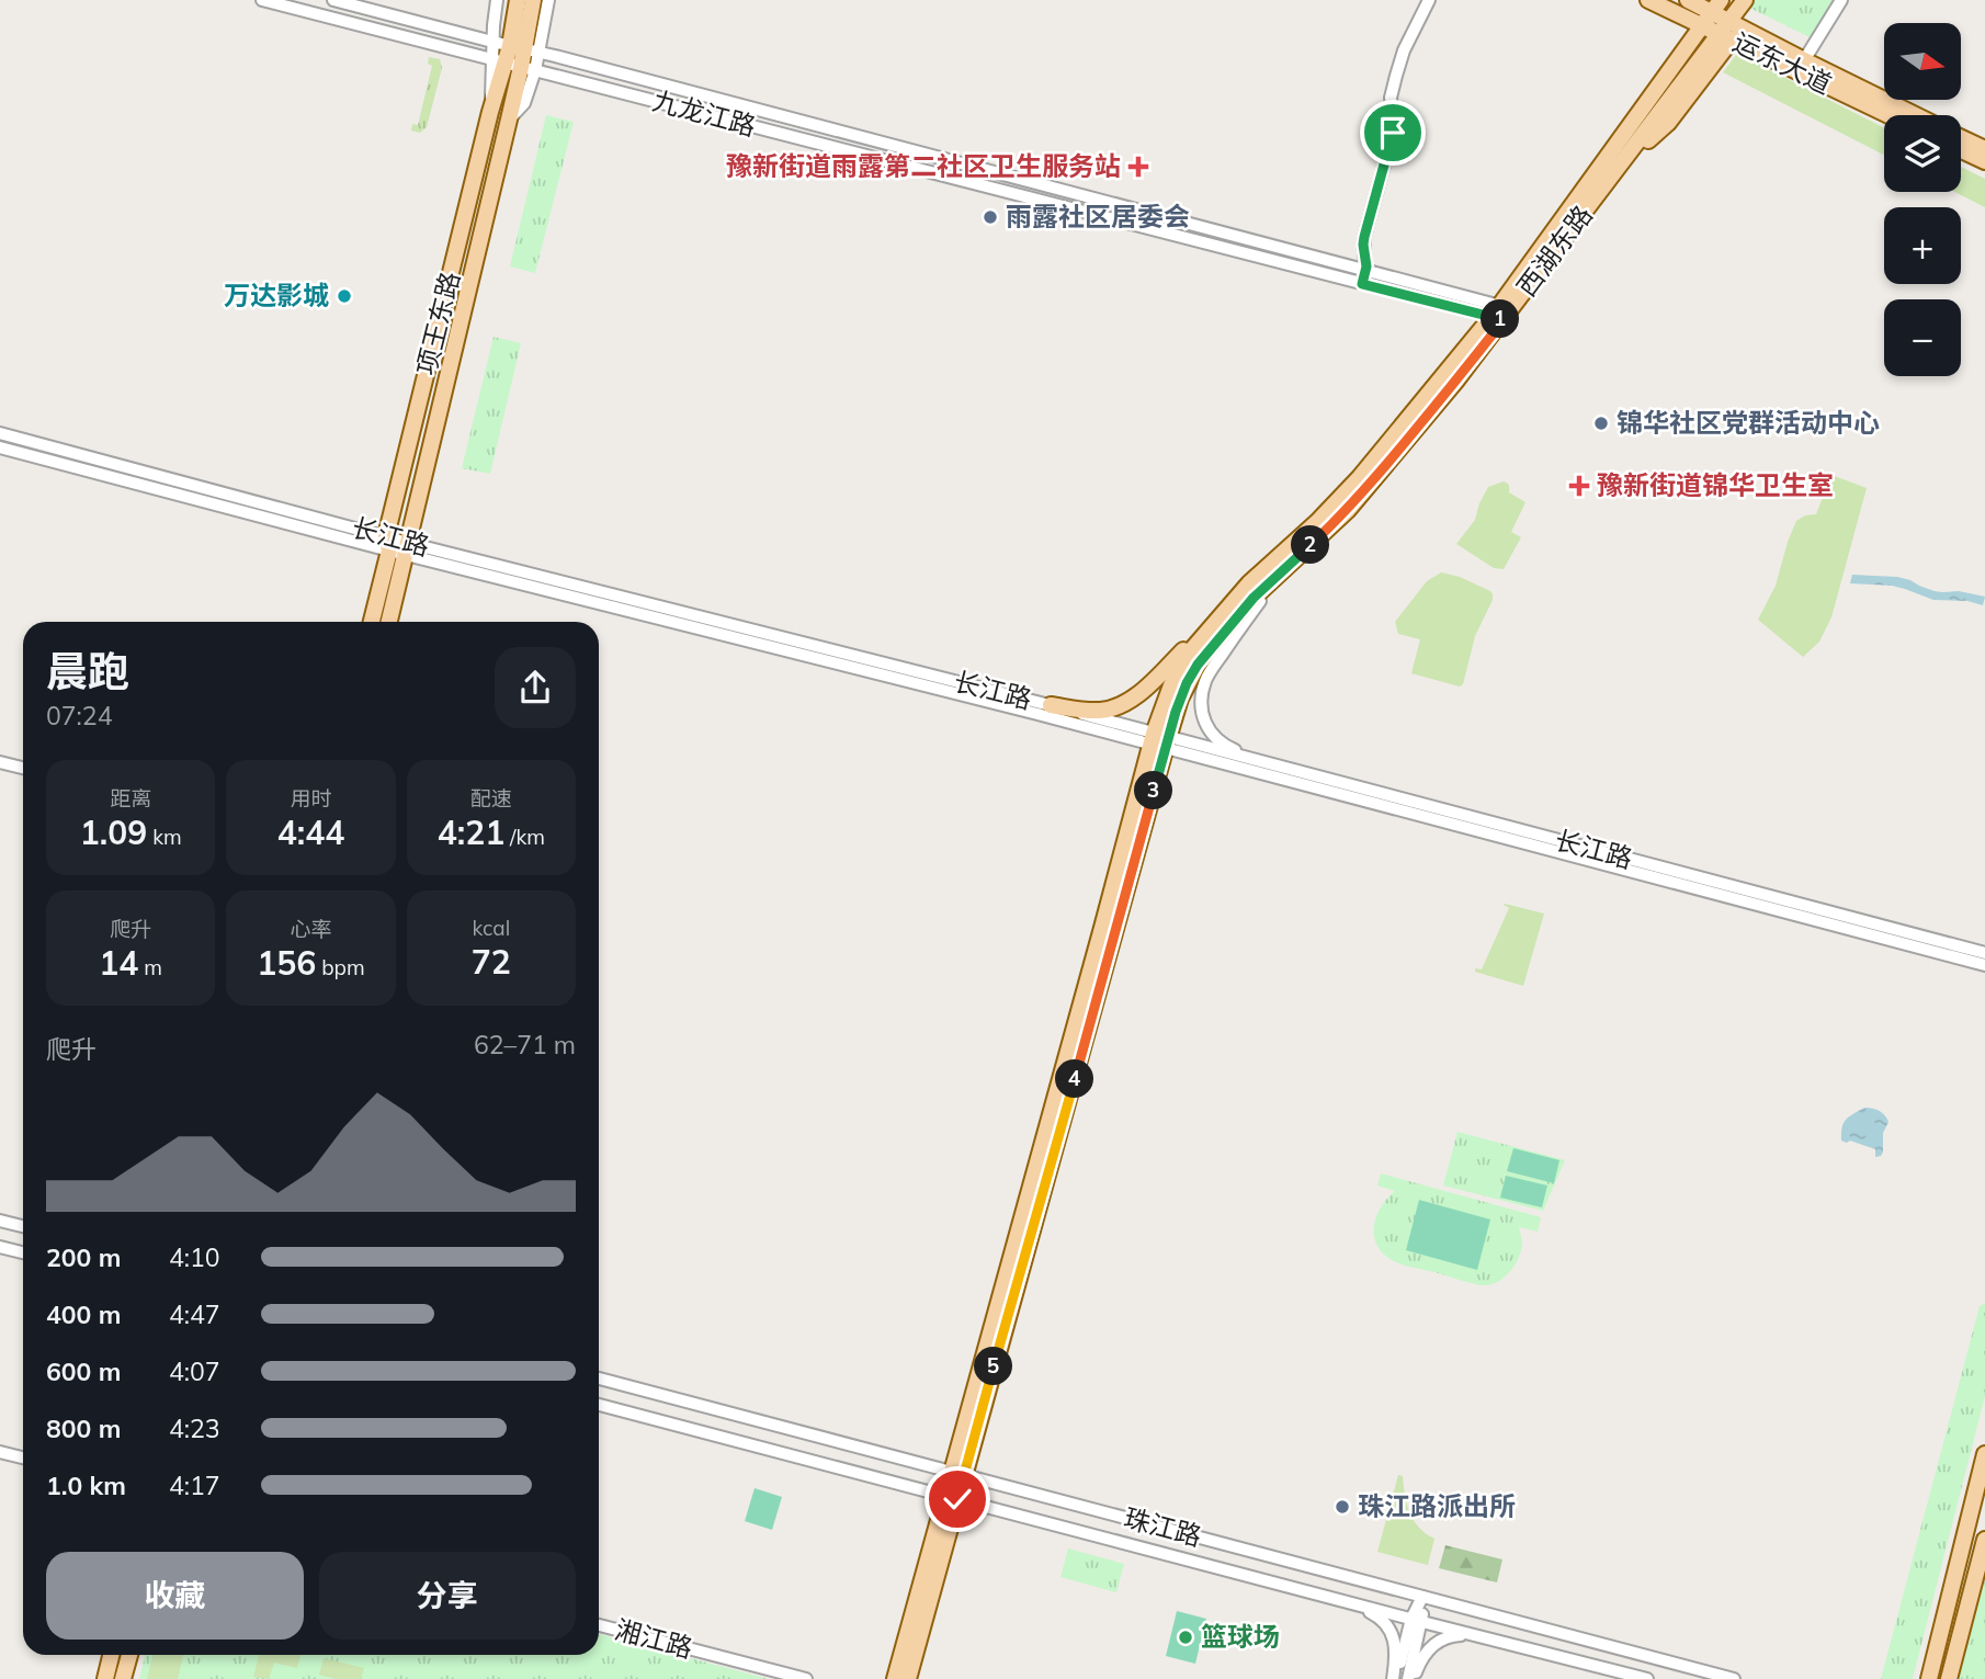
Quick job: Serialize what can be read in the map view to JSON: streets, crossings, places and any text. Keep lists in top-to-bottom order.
{
  "streets": {
    "main road": ["运东大道", "西湖东路", "项王东路"],
    "street": [
      "九龙江路",
      "长江路",
      "珠江路",
      "湘江路"
    ]
  },
  "crossings": [
    ["运东大道", "西湖东路"],
    ["九龙江路", "西湖东路"],
    ["九龙江路", "项王东路"],
    ["西湖东路", "长江路"],
    ["西湖东路", "珠江路"],
    ["项王东路", "长江路"]
  ],
  "places": {
    "health": ["豫新街道雨露第二社区卫生服务站", "豫新街道锦华卫生室"],
    "other": [
      "雨露社区居委会",
      "万达影城",
      "锦华社区党群活动中心",
      "珠江路派出所",
      "篮球场"
    ]
  },
  "north": "right",
  "page": {
    "map_buttons": ["+", "−"],
    "pins": [
      "1",
      "2",
      "3",
      "4",
      "5"
    ],
    "heading": ["晨跑", "07:24"],
    "stats": [
      ["距离", "1.09 km"],
      ["用时", "4:44"],
      ["配速", "4:21 /km"],
      ["爬升", "14 m"],
      ["心率", "156 bpm"],
      ["kcal", "72"]
    ],
    "chart": ["爬升", "62–71 m"],
    "list": [
      {
        "name": "200 m",
        "note": "4:10"
      },
      {
        "name": "400 m",
        "note": "4:47"
      },
      {
        "name": "600 m",
        "note": "4:07"
      },
      {
        "name": "800 m",
        "note": "4:23"
      },
      {
        "name": "1.0 km",
        "note": "4:17"
      }
    ],
    "buttons": ["收藏", "分享"]
  }
}
